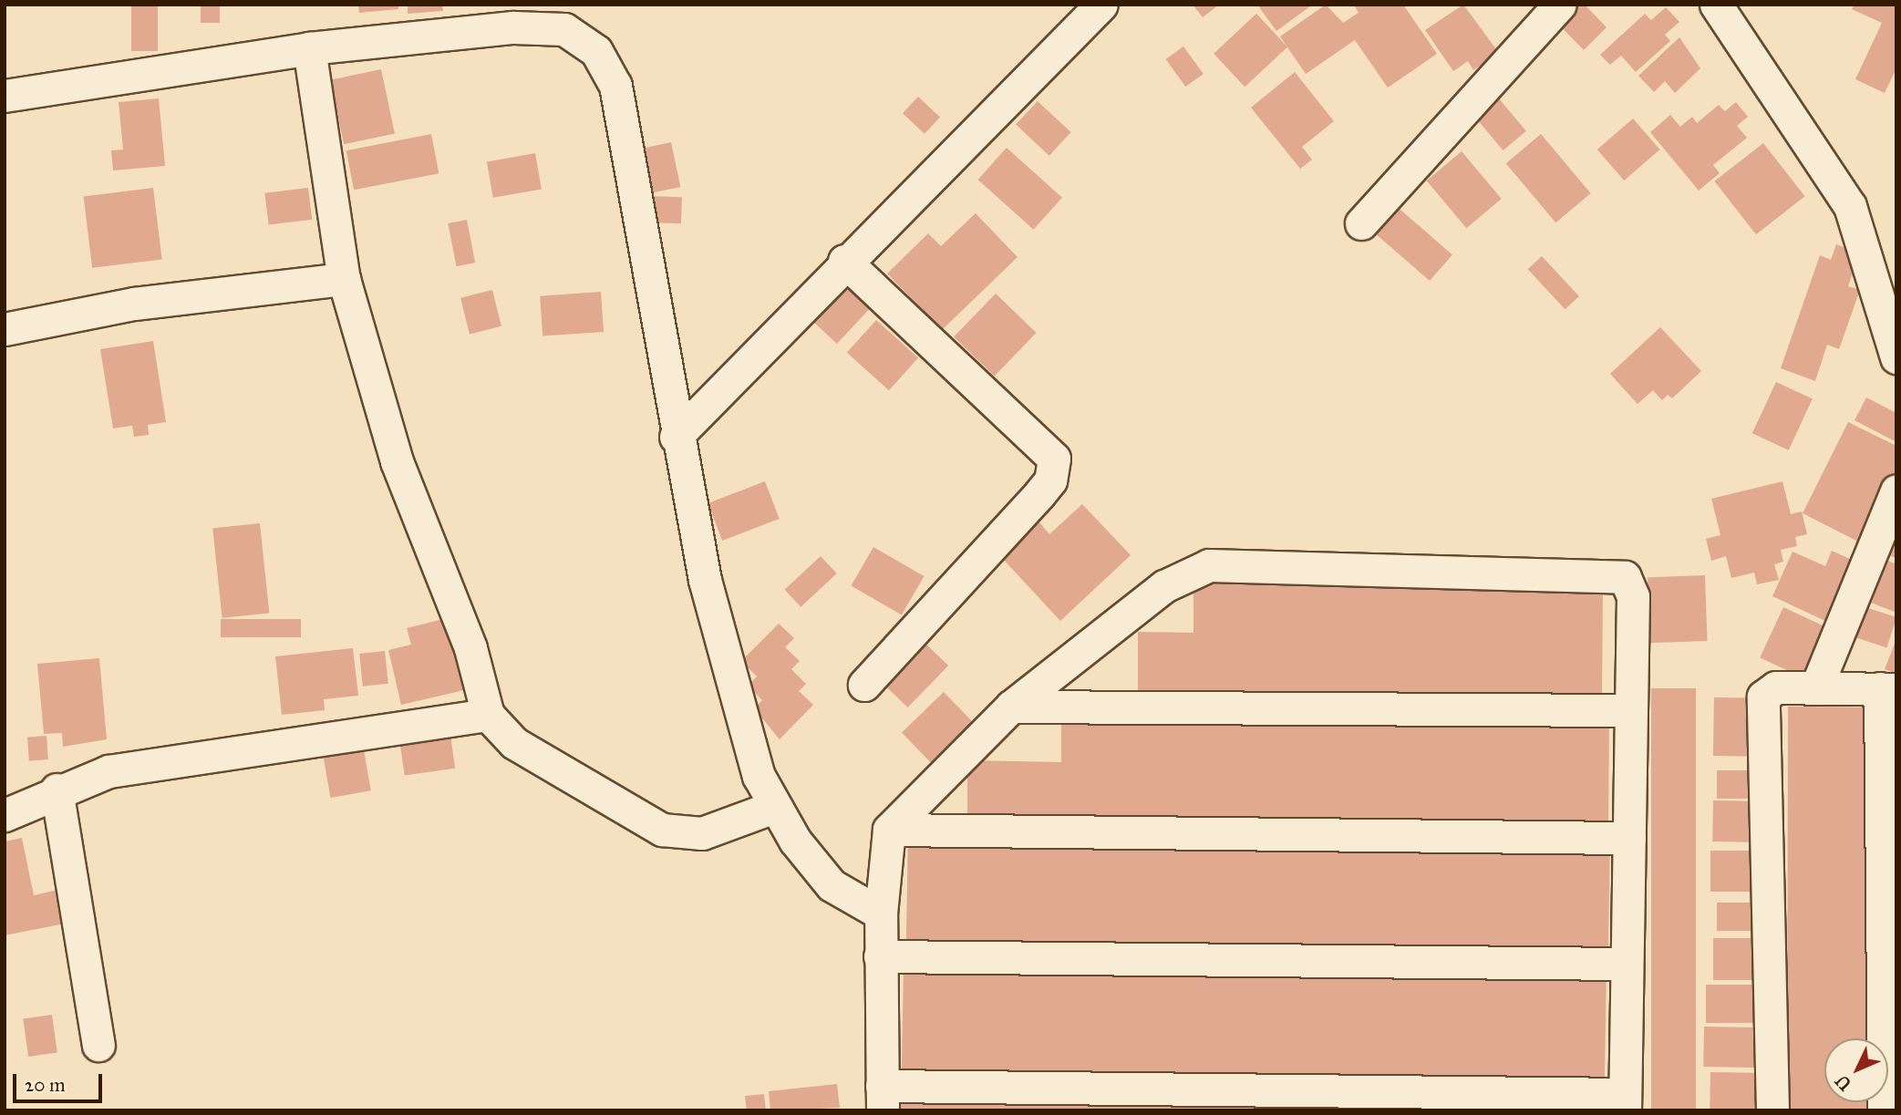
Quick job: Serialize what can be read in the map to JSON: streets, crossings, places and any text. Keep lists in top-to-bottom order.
{
  "scale_bar": "20 m",
  "north": "bottom left"
}
